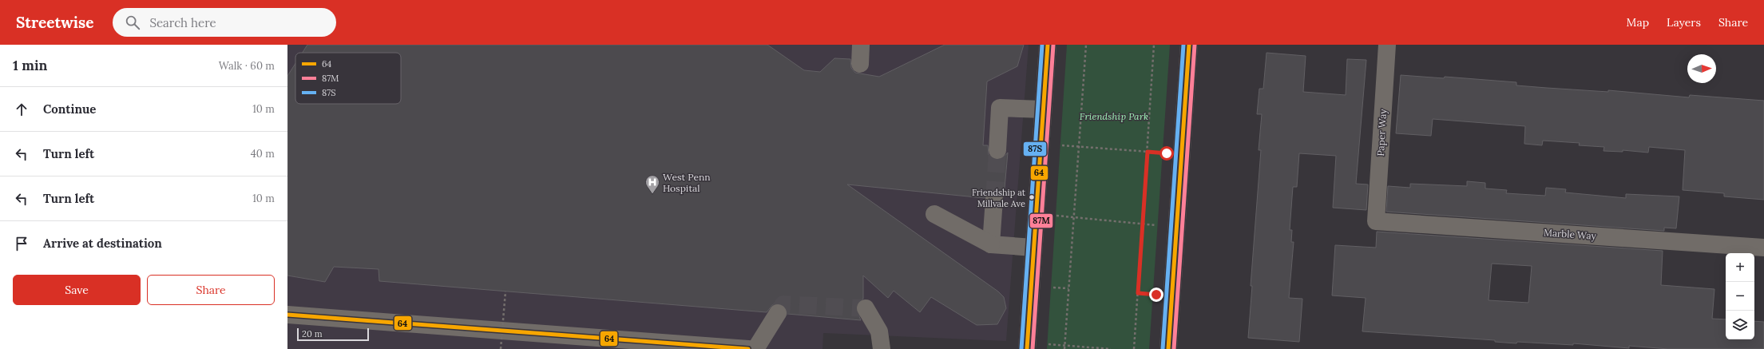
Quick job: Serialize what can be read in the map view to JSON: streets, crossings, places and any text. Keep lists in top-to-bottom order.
{
  "streets": {
    "street": ["Paper Way", "Marble Way"]
  },
  "crossings": [
    ["Paper Way", "Marble Way"]
  ],
  "parks": ["Friendship Park"],
  "places": {
    "hospital": ["West Penn Hospital"],
    "other": ["Friendship at Millvale Ave"]
  },
  "lines": ["transit line 64", "transit line 87M", "transit line 87S"],
  "legend": ["64", "87M", "87S"],
  "scale_bar": "20 m",
  "north": "right",
  "page": {
    "header": "Streetwise",
    "search": "Search here",
    "nav": ["Map", "Layers", "Share"],
    "heading": ["1 min", "Walk · 60 m"],
    "list": [
      ["Continue", "10 m"],
      ["Turn left", "40 m"],
      ["Turn left", "10 m"],
      "Arrive at destination"
    ],
    "map_buttons": ["+", "−"],
    "buttons": ["Save", "Share"],
    "scale": "20 m"
  }
}
